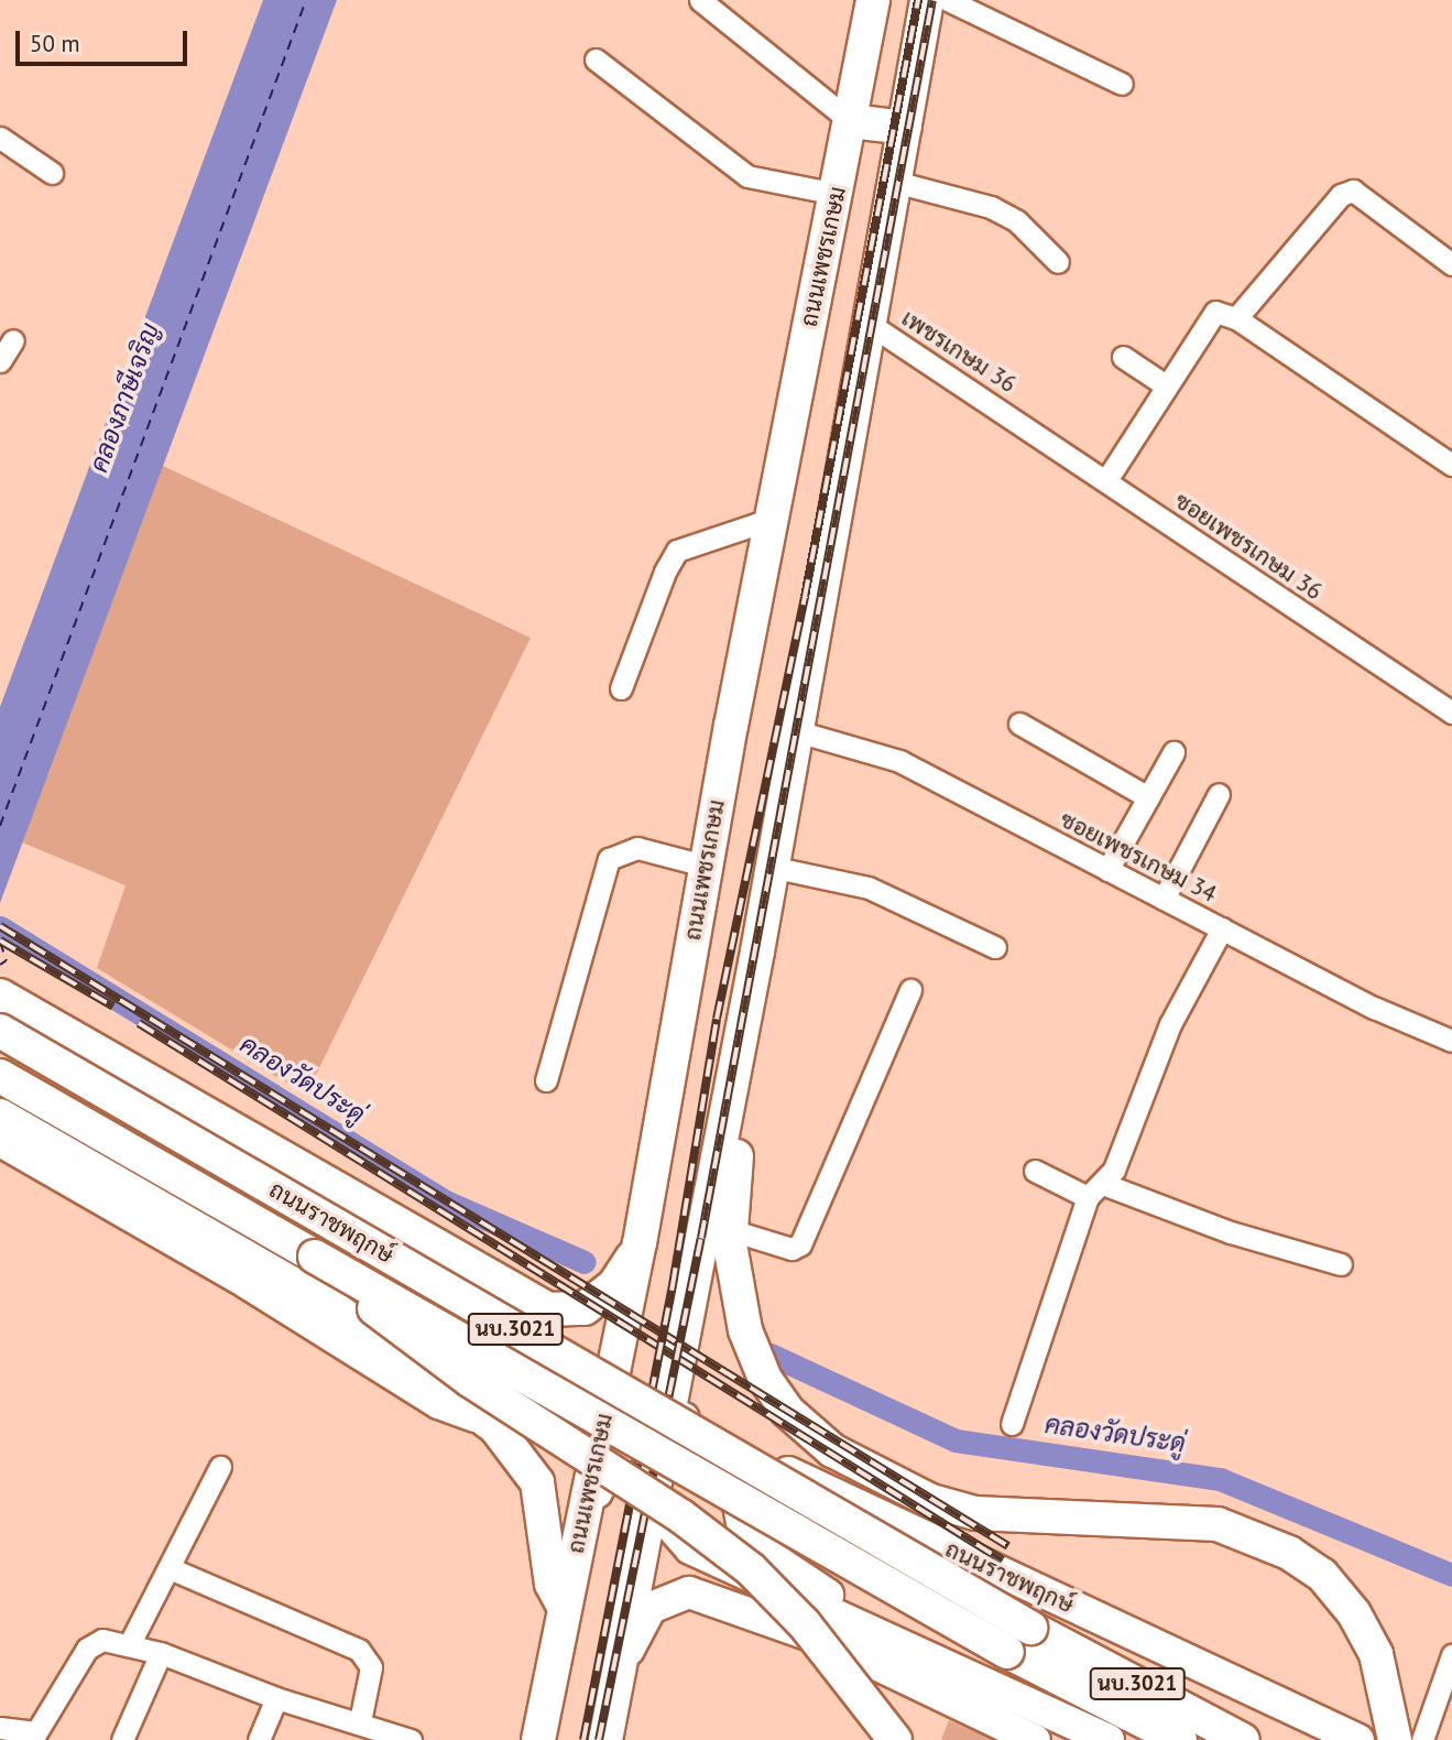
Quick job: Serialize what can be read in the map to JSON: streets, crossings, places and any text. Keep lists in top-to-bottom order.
{
  "streets": {
    "main road": ["ถนนเพชรเกษม", "ถนนราชพฤกษ์", "นบ.3021"],
    "street": ["เพชรเกษม 36", "ซอยเพชรเกษม 36", "ซอยเพชรเกษม 34"]
  },
  "crossings": [
    ["เพชรเกษม 36", "ซอยเพชรเกษม 36"]
  ],
  "water": ["คลองภาษีเจริญ", "คลองวัดประดู่"],
  "scale_bar": "50 m"
}
